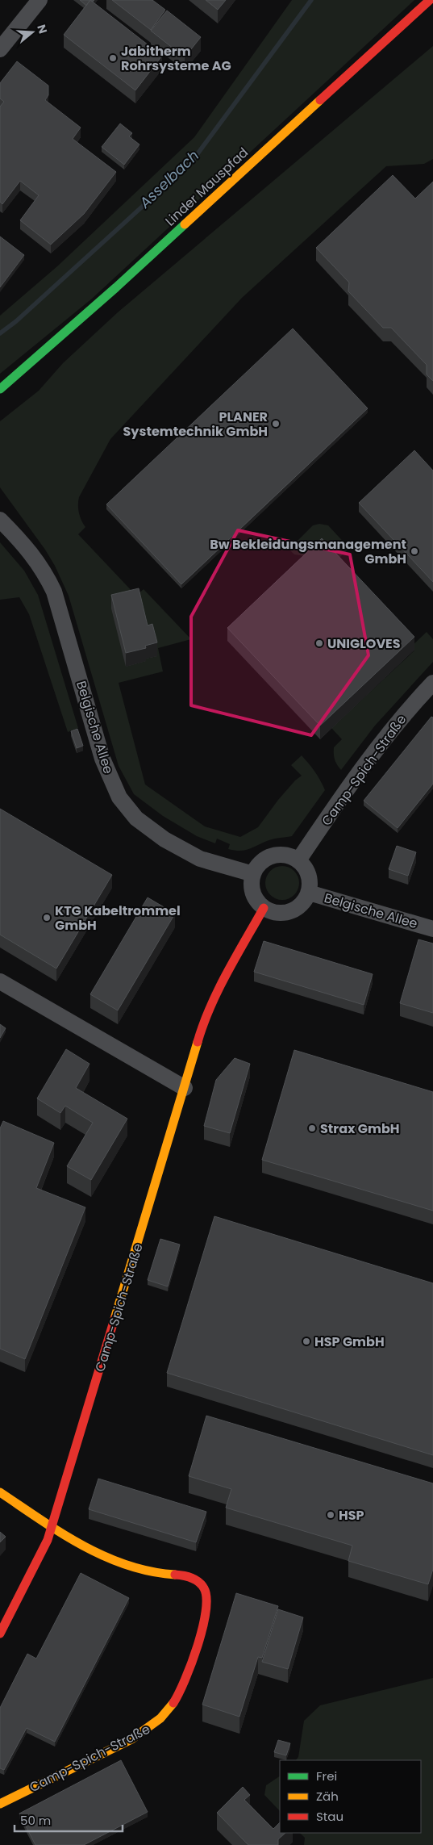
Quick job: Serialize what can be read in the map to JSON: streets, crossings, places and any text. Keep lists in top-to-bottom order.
{
  "streets": {
    "street": ["Linder Mauspfad", "Belgische Allee", "Camp-Spich-Straße"]
  },
  "crossings": [
    ["Belgische Allee", "Camp-Spich-Straße"]
  ],
  "water": ["Asselbach"],
  "places": [
    "Jabitherm Rohrsysteme AG",
    "PLANER Systemtechnik GmbH",
    "Bw Bekleidungsmanagement GmbH",
    "UNIGLOVES",
    "KTG Kabeltrommel GmbH",
    "Strax GmbH",
    "HSP GmbH",
    "HSP"
  ],
  "legend": ["Frei", "Zäh", "Stau"],
  "scale_bar": "50 m",
  "north": "right"
}
